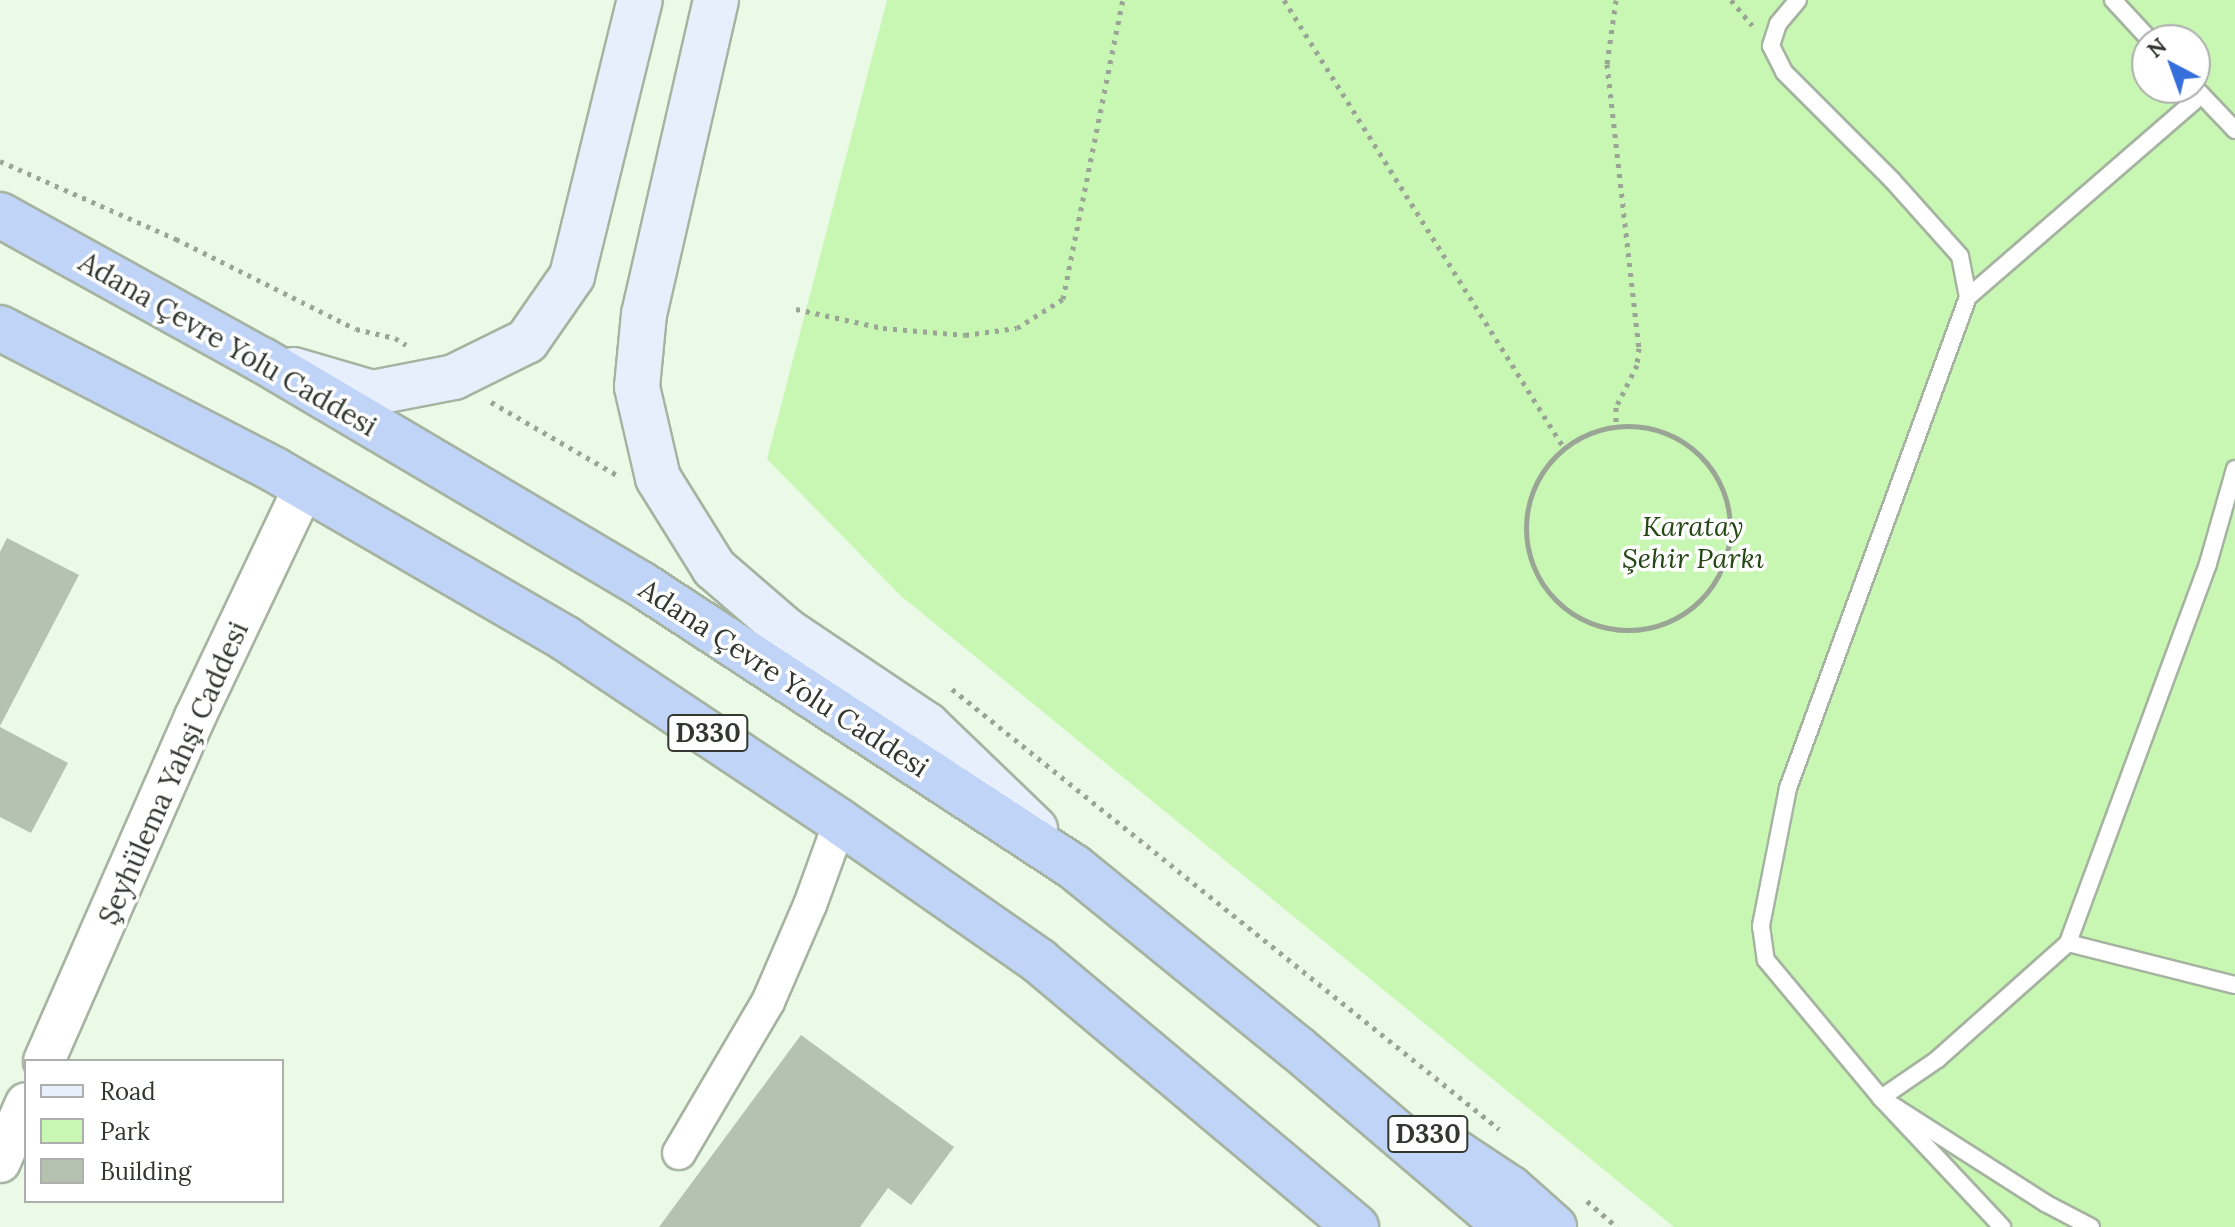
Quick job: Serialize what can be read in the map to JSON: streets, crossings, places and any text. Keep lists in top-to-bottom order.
{
  "streets": {
    "highway": ["Adana Çevre Yolu Caddesi", "D330"],
    "street": ["Şeyhülema Yahşi Caddesi"]
  },
  "crossings": [
    ["Adana Çevre Yolu Caddesi", "D330"],
    ["D330", "Şeyhülema Yahşi Caddesi"]
  ],
  "parks": ["Karatay Şehir Parkı"],
  "legend": ["Road", "Park", "Building"],
  "north": "top left"
}
